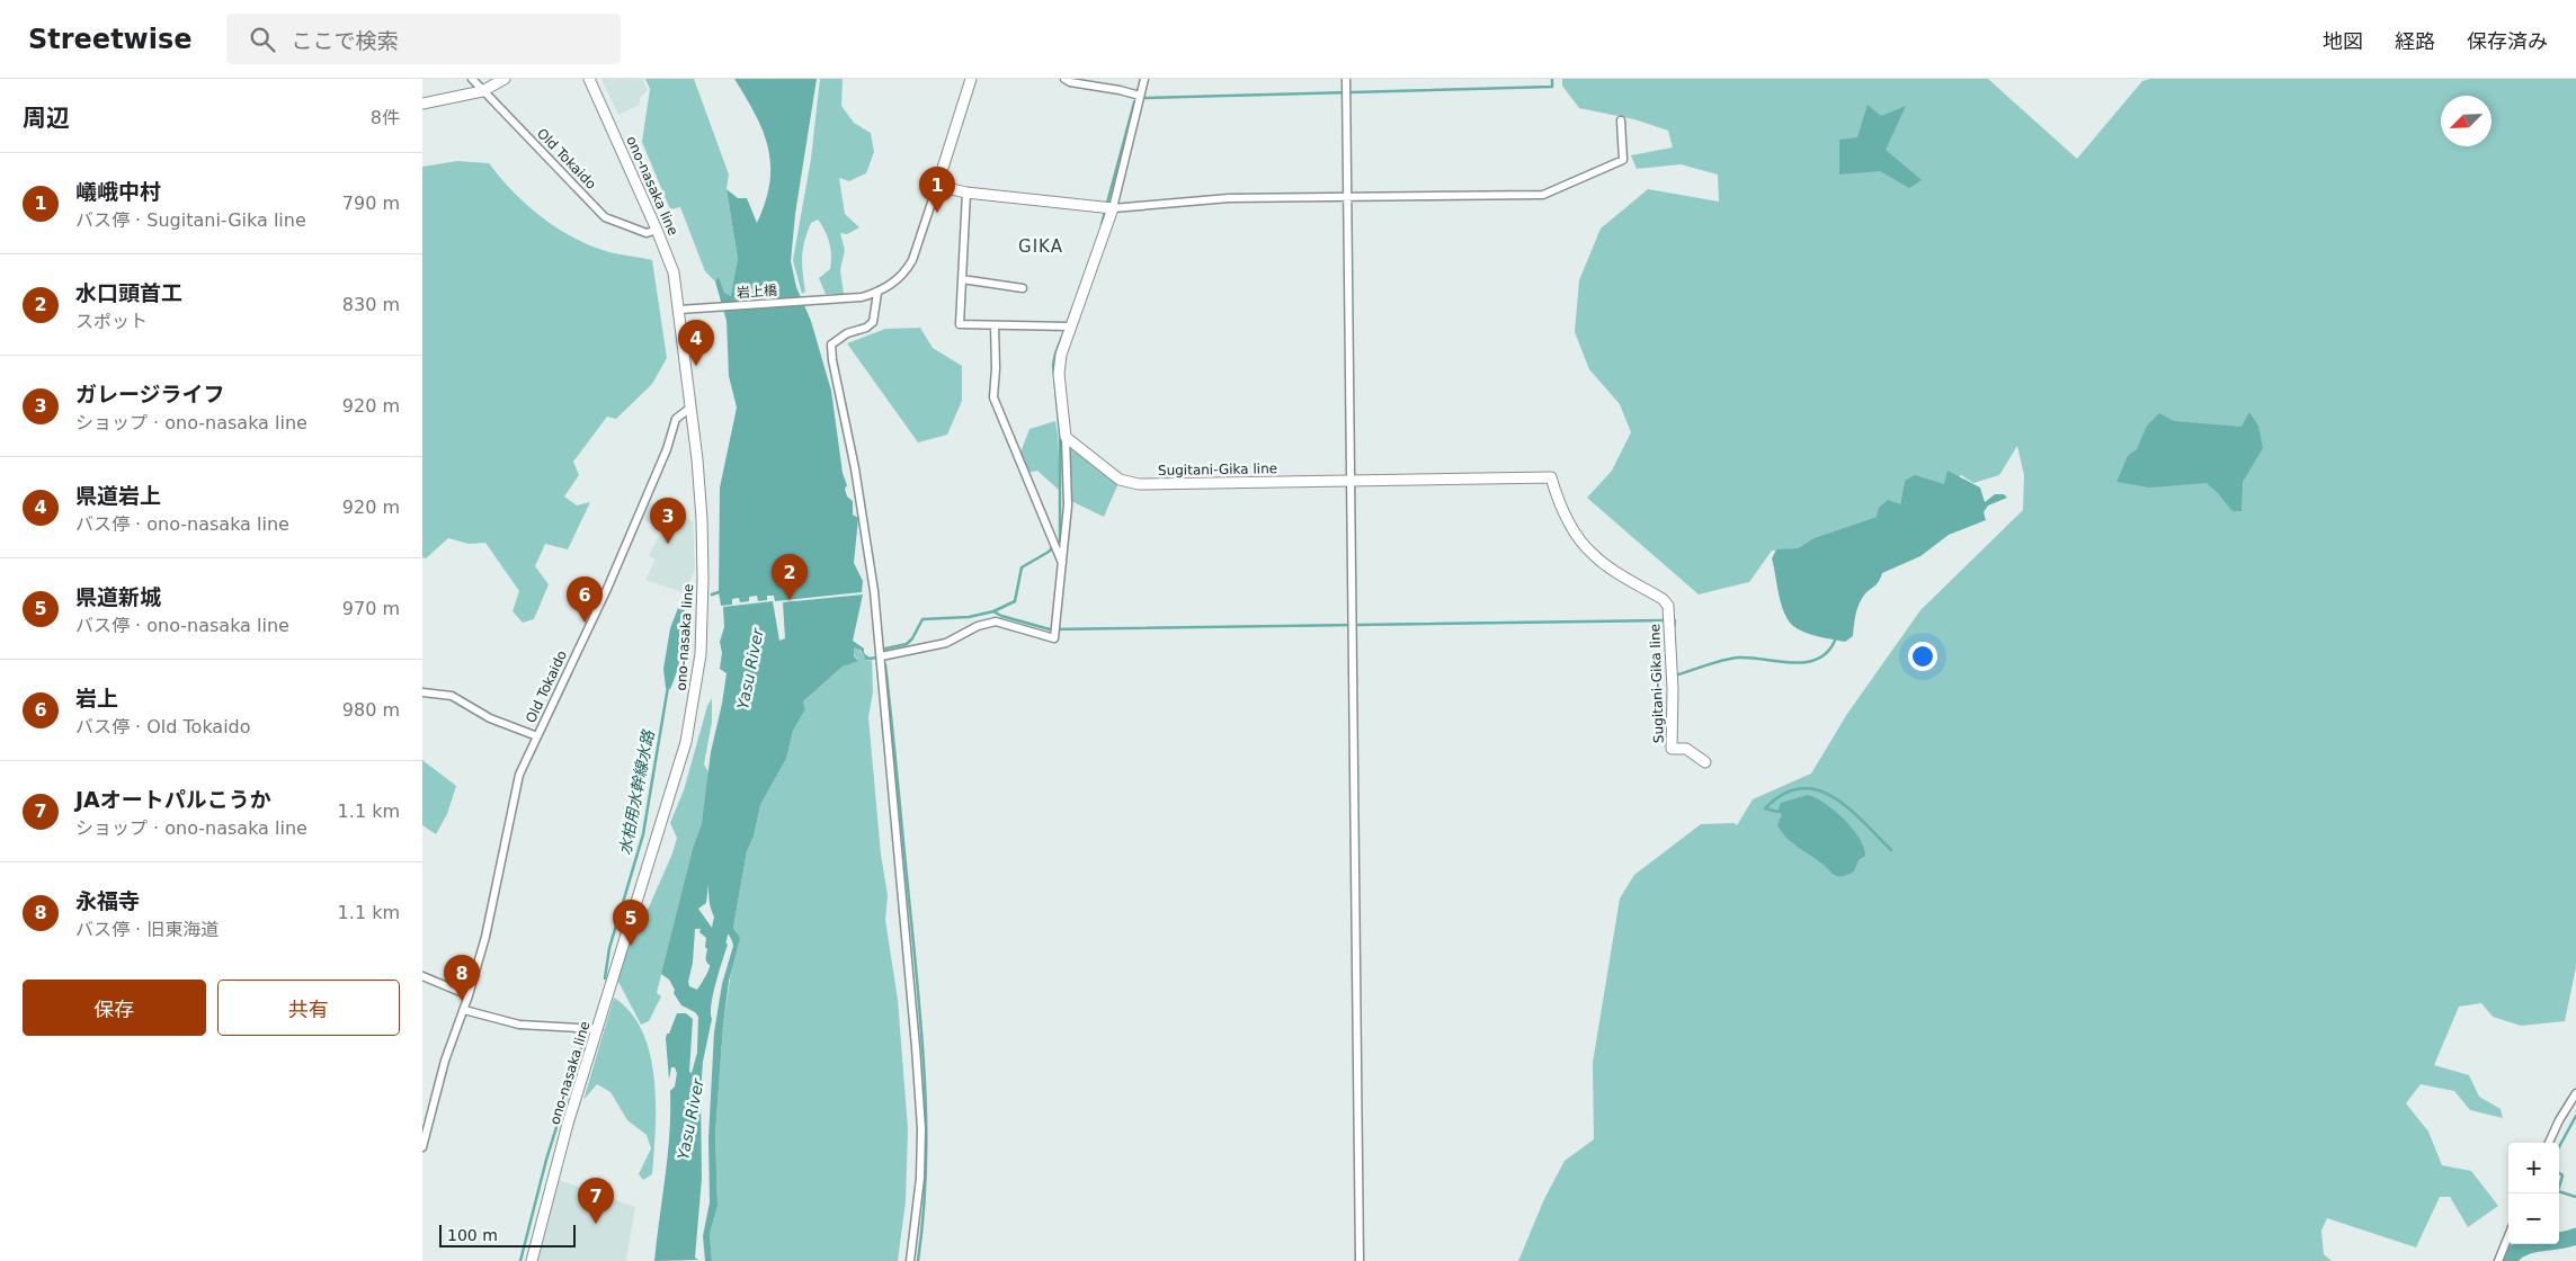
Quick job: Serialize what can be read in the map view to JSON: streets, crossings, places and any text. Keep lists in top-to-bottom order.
{
  "streets": {
    "main road": ["ono-nasaka line", "Sugitani-Gika line"],
    "street": ["Old Tokaido", "岩上橋"]
  },
  "crossings": [
    ["Old Tokaido", "ono-nasaka line"],
    ["ono-nasaka line", "岩上橋"]
  ],
  "districts": ["GIKA"],
  "water": ["Yasu River", "水柏用水幹線水路"],
  "scale_bar": "100 m",
  "north": "bottom left",
  "page": {
    "header": "Streetwise",
    "search": "ここで検索",
    "nav": ["地図", "経路", "保存済み"],
    "heading": ["周辺", "8件"],
    "list": [
      {
        "mark": "1",
        "name": "嶬峨中村",
        "note": "バス停 · Sugitani-Gika line",
        "value": "790 m"
      },
      {
        "mark": "2",
        "name": "水口頭首工",
        "note": "スポット",
        "value": "830 m"
      },
      {
        "mark": "3",
        "name": "ガレージライフ",
        "note": "ショップ · ono-nasaka line",
        "value": "920 m"
      },
      {
        "mark": "4",
        "name": "県道岩上",
        "note": "バス停 · ono-nasaka line",
        "value": "920 m"
      },
      {
        "mark": "5",
        "name": "県道新城",
        "note": "バス停 · ono-nasaka line",
        "value": "970 m"
      },
      {
        "mark": "6",
        "name": "岩上",
        "note": "バス停 · Old Tokaido",
        "value": "980 m"
      },
      {
        "mark": "7",
        "name": "JAオートパルこうか",
        "note": "ショップ · ono-nasaka line",
        "value": "1.1 km"
      },
      {
        "mark": "8",
        "name": "永福寺",
        "note": "バス停 · 旧東海道",
        "value": "1.1 km"
      }
    ],
    "pins": [
      "1",
      "4",
      "3",
      "2",
      "6",
      "5",
      "8",
      "7"
    ],
    "buttons": ["保存", "共有"],
    "map_buttons": ["+", "−"],
    "scale": "100 m"
  }
}
